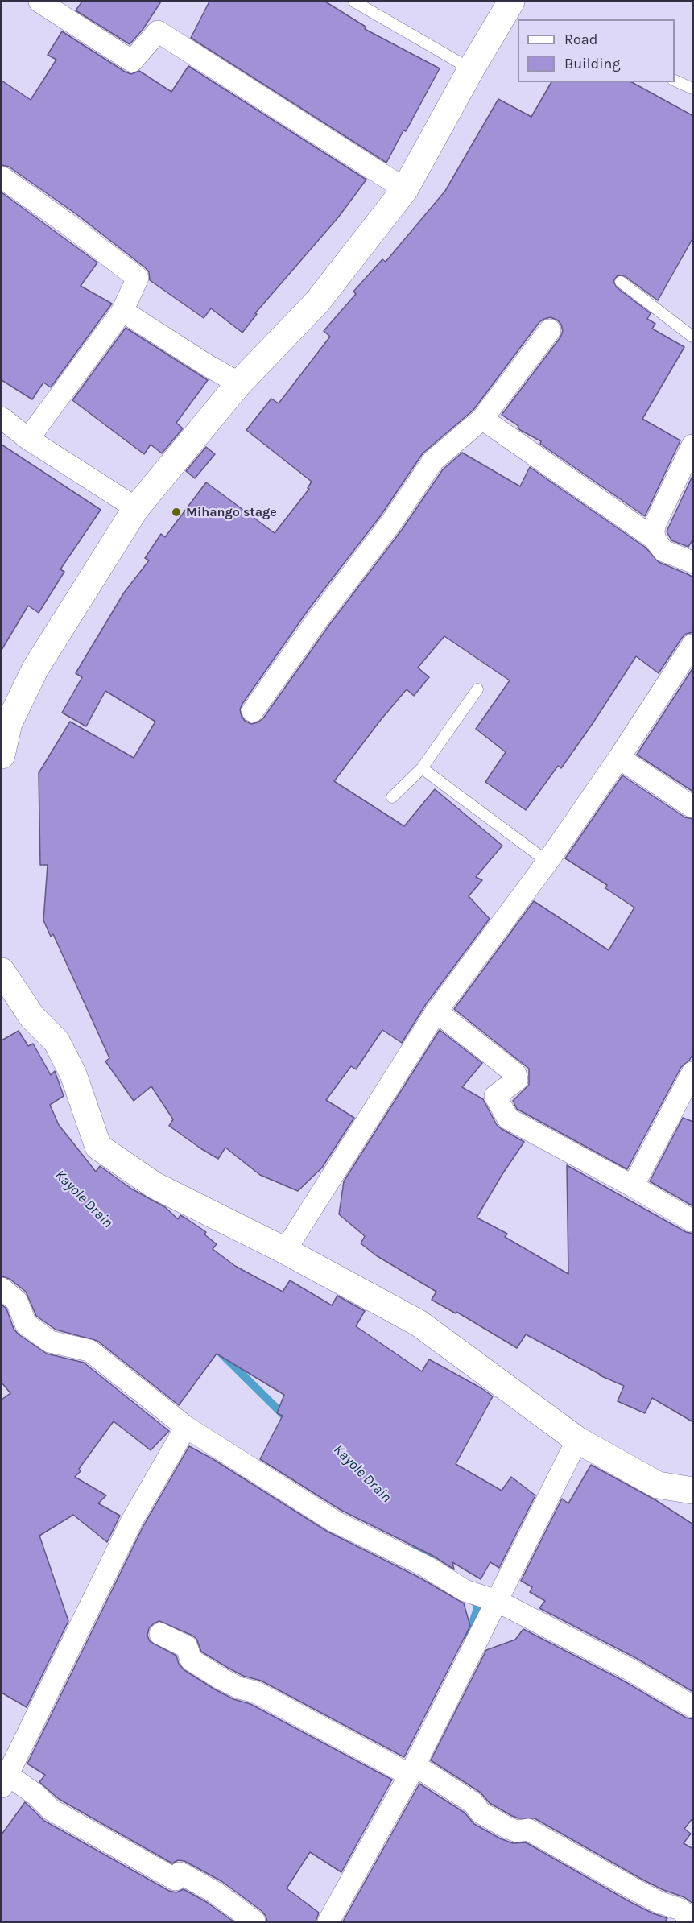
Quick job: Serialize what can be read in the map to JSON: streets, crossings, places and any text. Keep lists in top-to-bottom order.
{
  "water": ["Kayole Drain"],
  "places": ["Mihango stage"],
  "legend": ["Road", "Building"]
}
